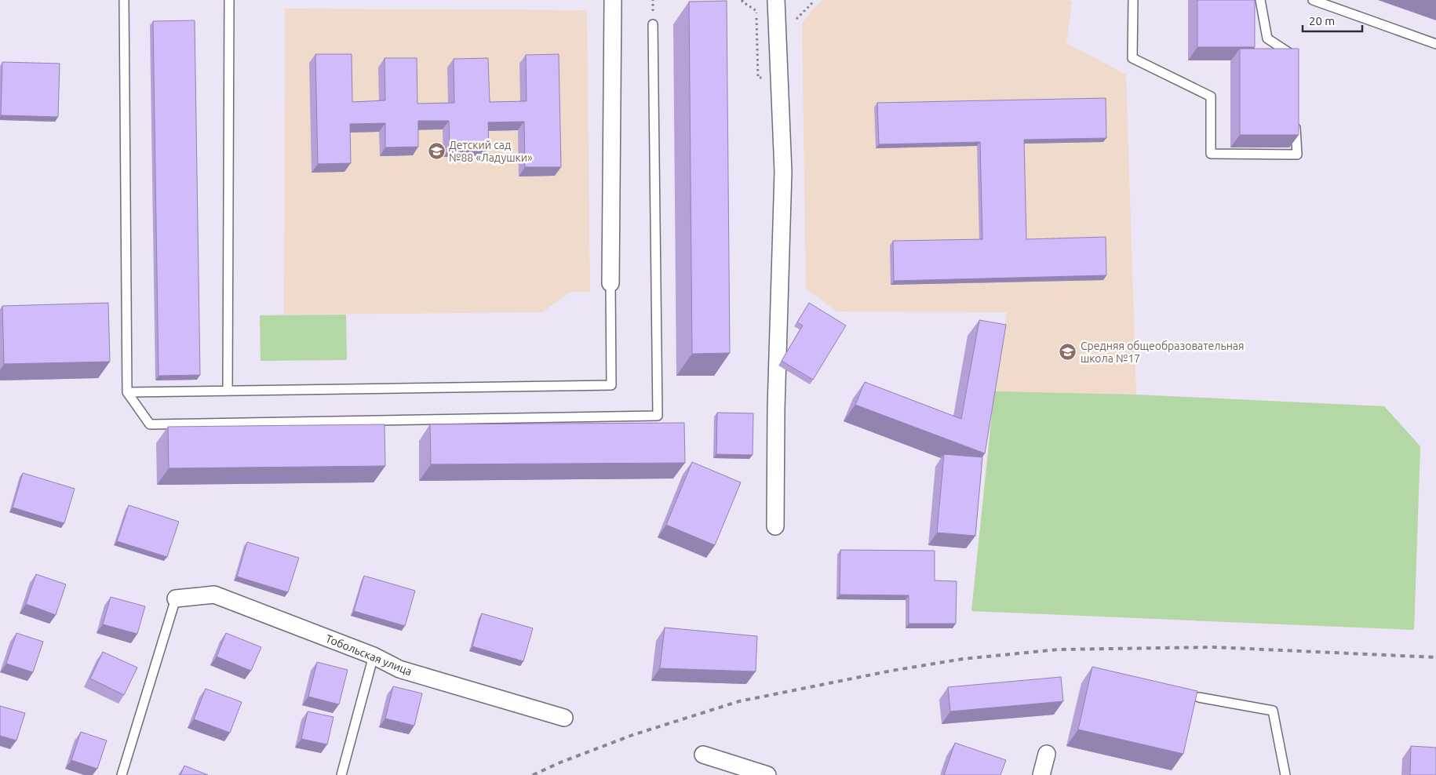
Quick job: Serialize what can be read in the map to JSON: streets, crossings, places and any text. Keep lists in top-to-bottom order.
{
  "streets": {
    "street": ["Тобольская улица"]
  },
  "places": {
    "school or university": ["Детский сад №88 «Ладушки»", "Средняя общеобразовательная школа №17"]
  },
  "scale_bar": "20 m"
}
